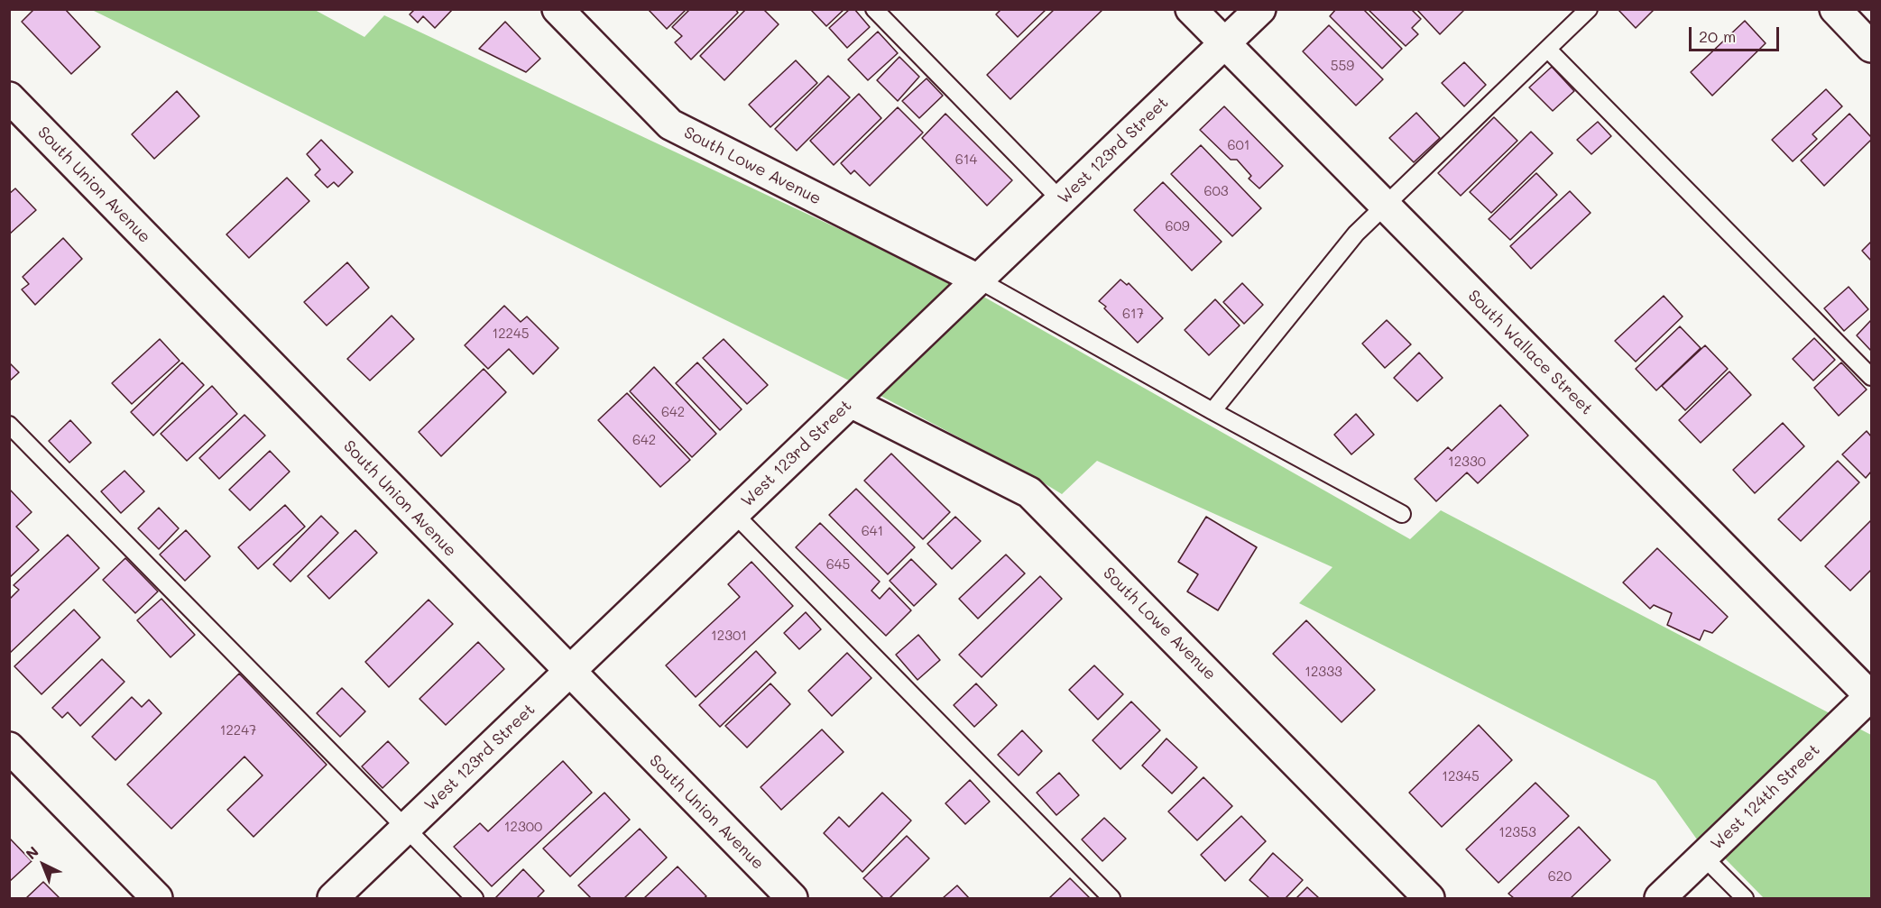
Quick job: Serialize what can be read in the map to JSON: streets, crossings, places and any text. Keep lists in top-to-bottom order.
{
  "streets": {
    "street": [
      "West 123rd Street",
      "South Lowe Avenue",
      "South Union Avenue",
      "South Wallace Street",
      "West 124th Street"
    ]
  },
  "crossings": [
    ["West 123rd Street", "South Lowe Avenue"],
    ["West 123rd Street", "South Union Avenue"],
    ["West 123rd Street", "South Wallace Street"],
    ["South Wallace Street", "West 124th Street"]
  ],
  "house_numbers": [
    "559",
    "601",
    "614",
    "603",
    "609",
    "617",
    "12245",
    "642",
    "642",
    "12330",
    "641",
    "645",
    "12301",
    "12333",
    "12247",
    "12345",
    "12300",
    "12353",
    "620"
  ],
  "scale_bar": "20 m",
  "north": "top left"
}
